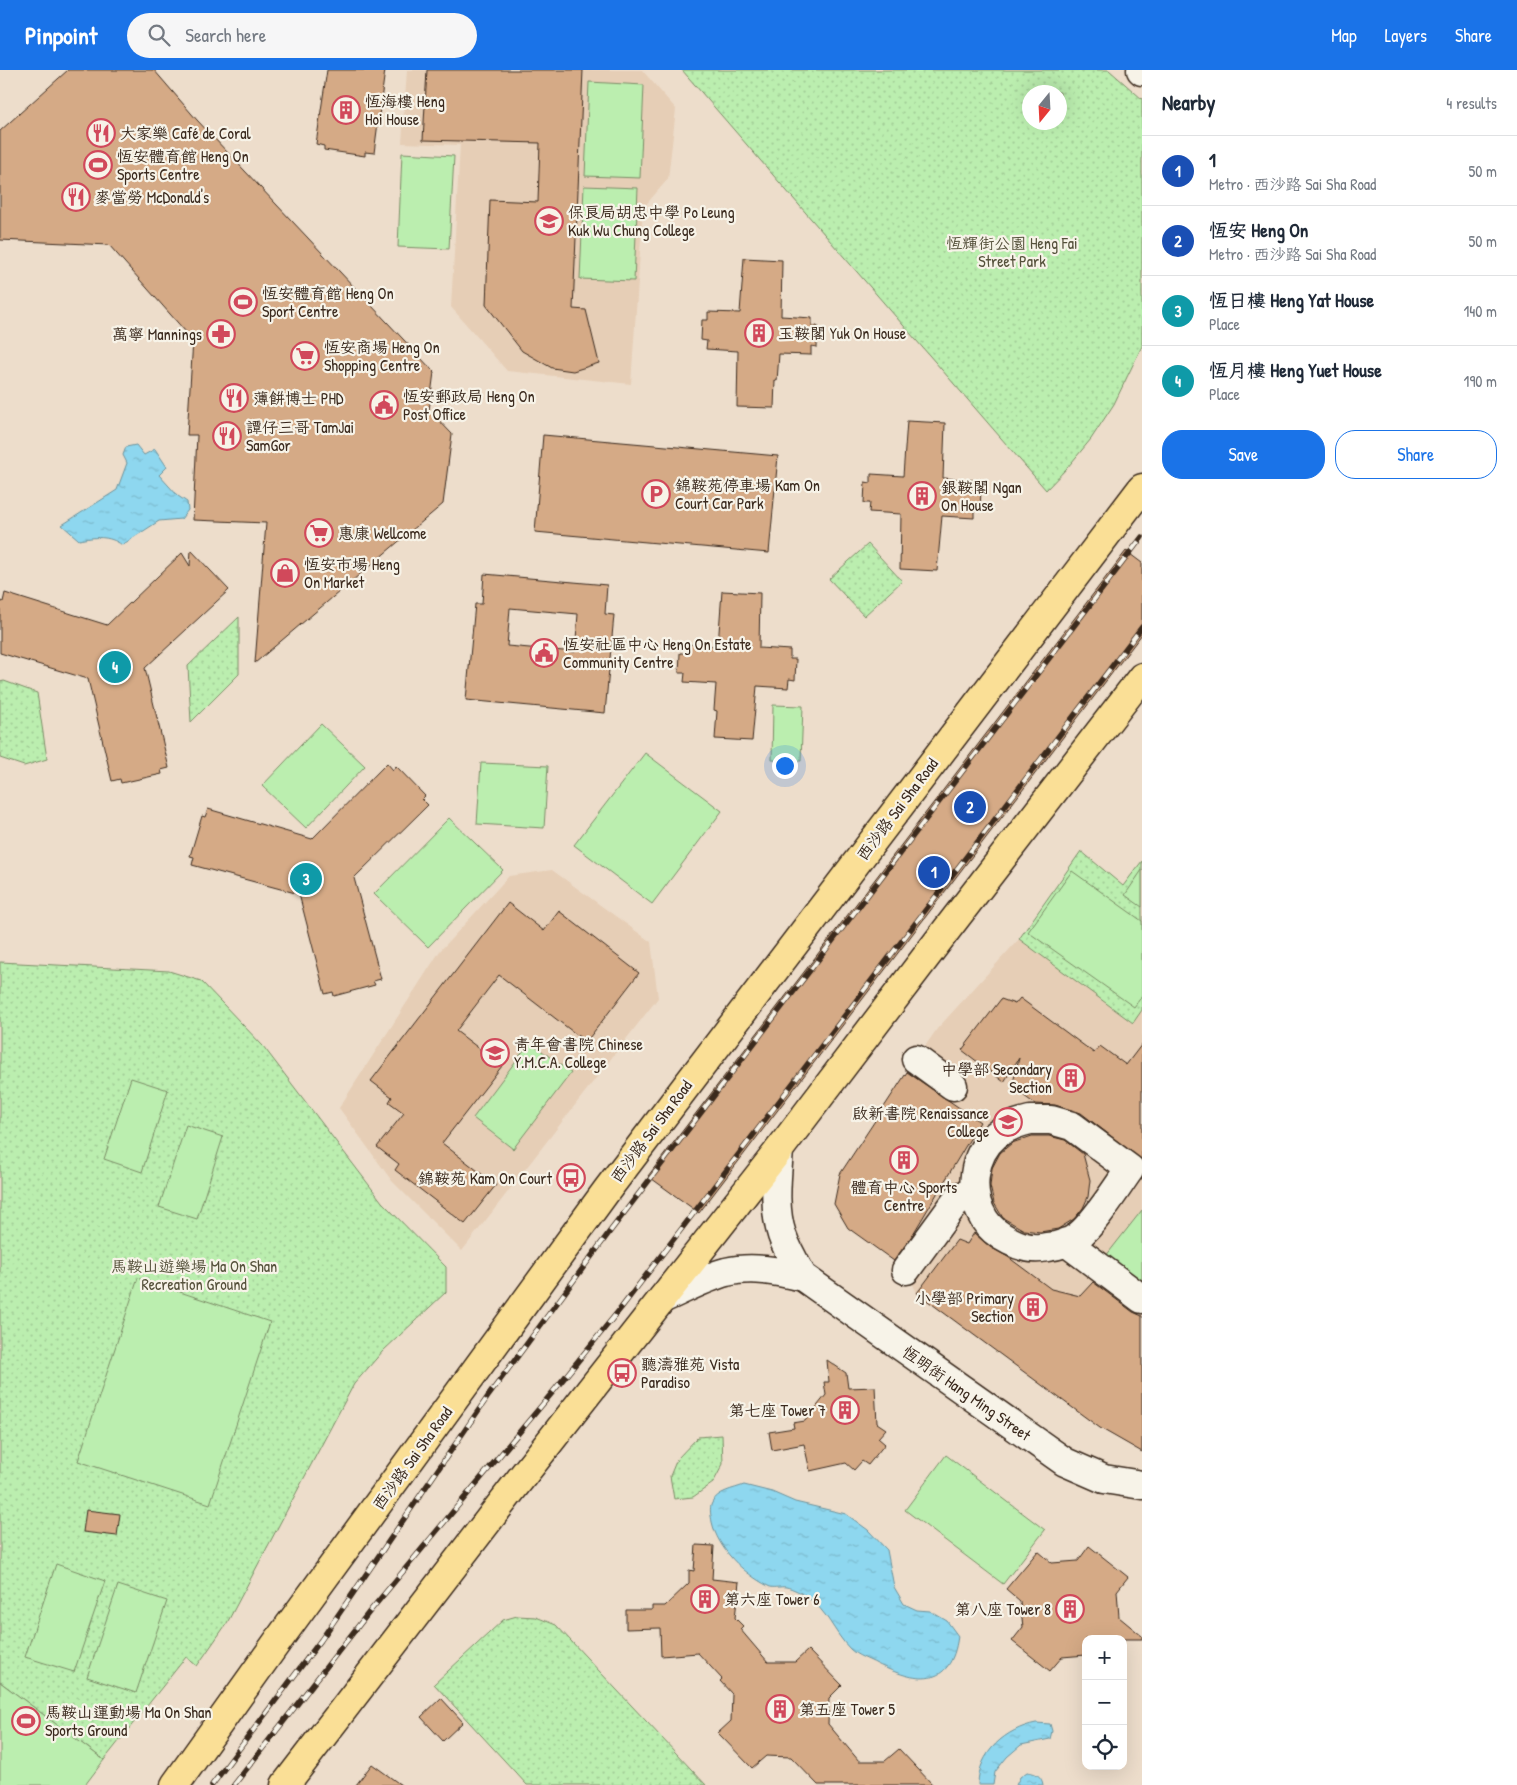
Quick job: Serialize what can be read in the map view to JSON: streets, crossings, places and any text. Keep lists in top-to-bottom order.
{
  "streets": {
    "main road": ["西沙路 Sai Sha Road"],
    "street": ["恆明街 Hang Ming Street"]
  },
  "parks": ["恆輝街公園 Heng Fai Street Park", "馬鞍山遊樂場 Ma On Shan Recreation Ground"],
  "places": {
    "building": [
      "恆海樓 Heng Hoi House",
      "玉鞍閣 Yuk On House",
      "銀鞍閣 Ngan On House",
      "中學部 Secondary Section",
      "體育中心 Sports Centre",
      "小學部 Primary Section",
      "第七座 Tower 7",
      "第六座 Tower 6",
      "第八座 Tower 8",
      "第五座 Tower 5"
    ],
    "restaurant": [
      "大家樂 Café de Coral",
      "麥當勞 McDonald's",
      "薄餅博士 PHD",
      "譚仔三哥 TamJai SamGor"
    ],
    "sports": ["恆安體育館 Heng On Sports Centre", "恆安體育館 Heng On Sport Centre", "馬鞍山運動場 Ma On Shan Sports Ground"],
    "school or university": ["保良局胡忠中學 Po Leung Kuk Wu Chung College", "青年會書院 Chinese Y.M.C.A. College", "啟新書院 Renaissance College"],
    "pharmacy": ["萬寧 Mannings"],
    "supermarket": ["恆安商場 Heng On Shopping Centre", "惠康 Wellcome"],
    "public building": ["恆安郵政局 Heng On Post Office", "恆安社區中心 Heng On Estate Community Centre"],
    "parking": ["錦鞍苑停車場 Kam On Court Car Park"],
    "shop": ["恆安市場 Heng On Market"],
    "bus stop": ["錦鞍苑 Kam On Court", "聽濤雅苑 Vista Paradiso"]
  },
  "north": "bottom",
  "page": {
    "header": "Pinpoint",
    "search": "Search here",
    "nav": ["Map", "Layers", "Share"],
    "heading": ["Nearby", "4 results"],
    "list": [
      {
        "mark": "1",
        "name": "1",
        "note": "Metro · 西沙路 Sai Sha Road",
        "value": "50 m"
      },
      {
        "mark": "2",
        "name": "恆安 Heng On",
        "note": "Metro · 西沙路 Sai Sha Road",
        "value": "50 m"
      },
      {
        "mark": "3",
        "name": "恆日樓 Heng Yat House",
        "note": "Place",
        "value": "140 m"
      },
      {
        "mark": "4",
        "name": "恆月樓 Heng Yuet House",
        "note": "Place",
        "value": "190 m"
      }
    ],
    "buttons": ["Save", "Share"],
    "pins": [
      "4",
      "2",
      "1",
      "3"
    ],
    "map_buttons": ["+", "−"]
  }
}
